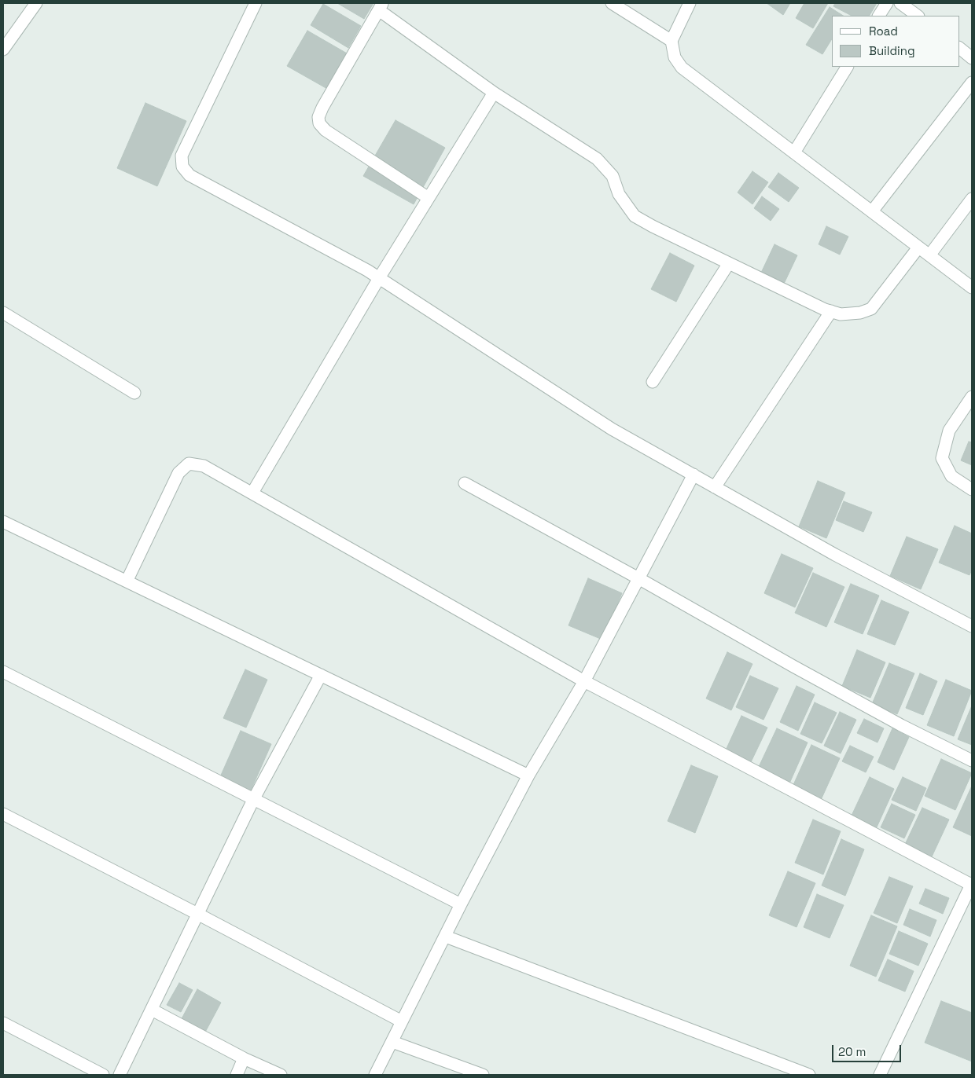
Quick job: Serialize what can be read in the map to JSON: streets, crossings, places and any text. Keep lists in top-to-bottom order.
{
  "legend": ["Road", "Building"],
  "scale_bar": "20 m"
}
